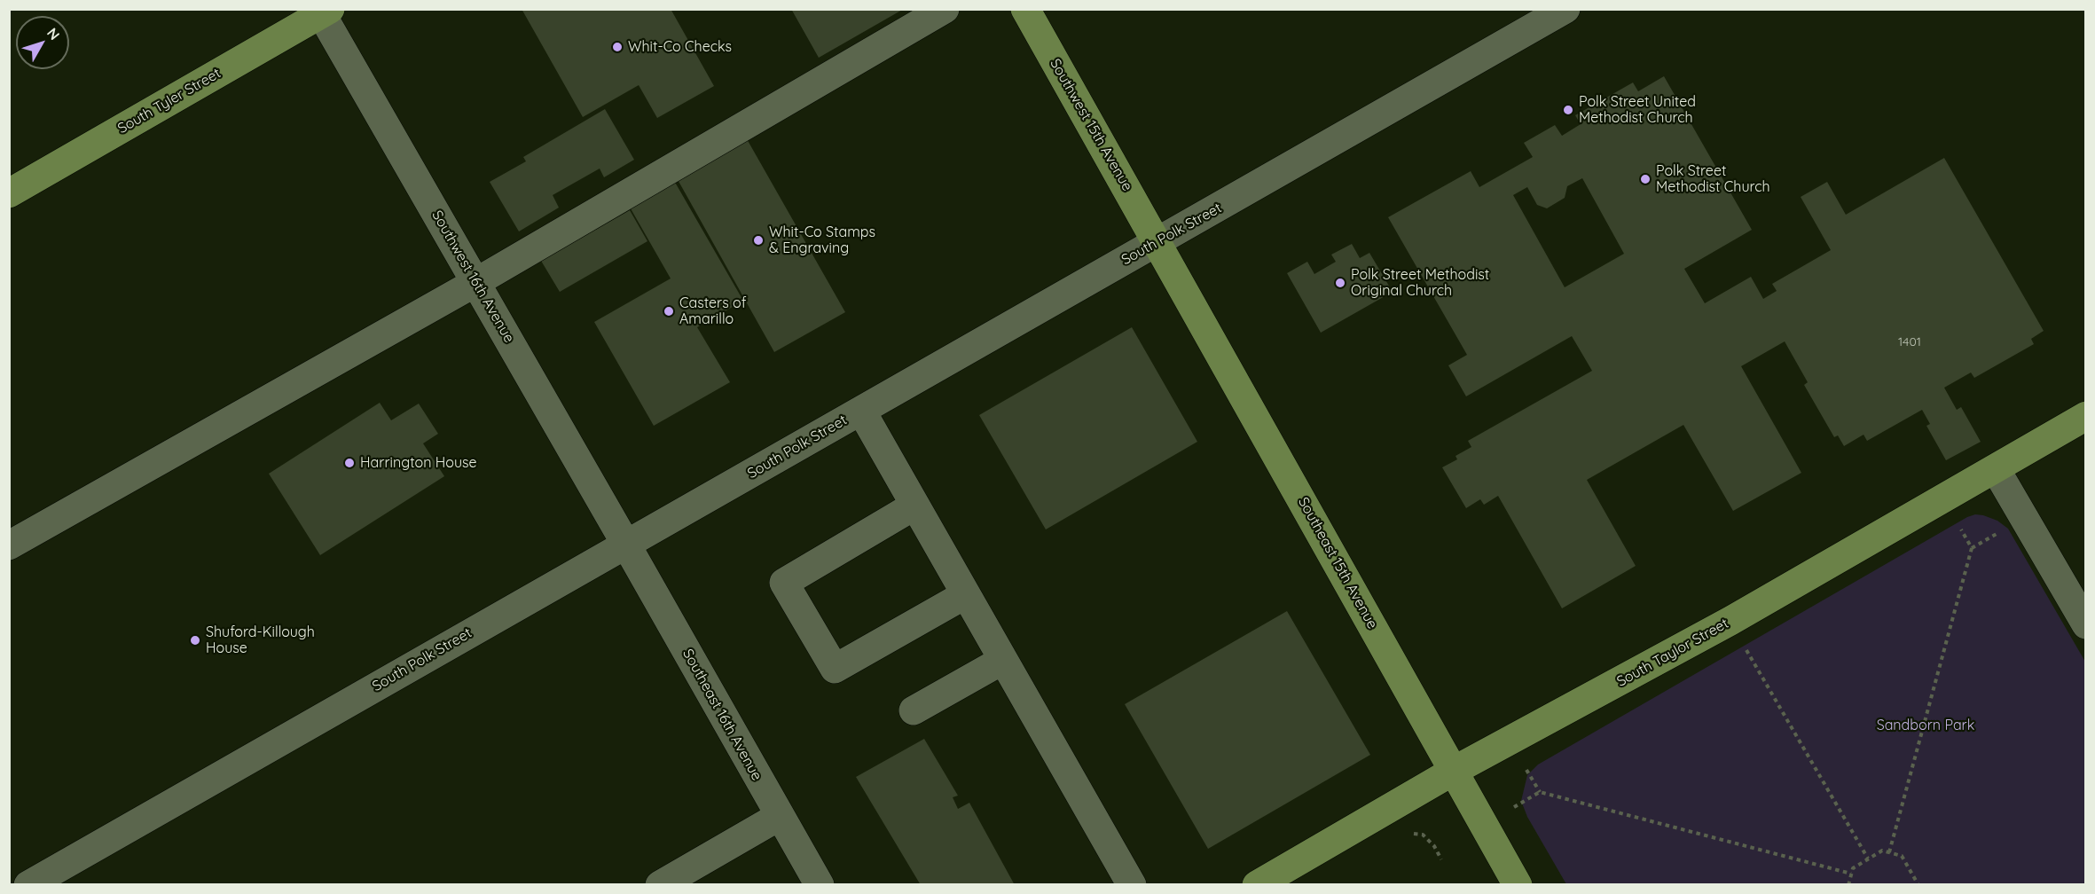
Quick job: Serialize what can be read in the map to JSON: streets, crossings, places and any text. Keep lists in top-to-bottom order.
{
  "streets": {
    "main road": [
      "South Tyler Street",
      "Southwest 15th Avenue",
      "Southeast 15th Avenue",
      "South Taylor Street"
    ],
    "street": ["South Polk Street", "Southwest 16th Avenue", "Southeast 16th Avenue"]
  },
  "crossings": [
    ["South Tyler Street", "Southwest 16th Avenue"],
    ["Southwest 15th Avenue", "South Polk Street"],
    ["Southwest 15th Avenue", "Southeast 15th Avenue"],
    ["South Polk Street", "Southwest 16th Avenue"],
    ["South Polk Street", "Southeast 15th Avenue"],
    ["South Polk Street", "Southeast 16th Avenue"],
    ["Southwest 16th Avenue", "Southeast 16th Avenue"],
    ["Southeast 15th Avenue", "South Taylor Street"]
  ],
  "parks": ["Sandborn Park"],
  "places": [
    "Whit-Co Checks",
    "Polk Street United Methodist Church",
    "Polk Street Methodist Church",
    "Whit-Co Stamps & Engraving",
    "Polk Street Methodist Original Church",
    "Casters of Amarillo",
    "Harrington House",
    "Shuford-Killough House"
  ],
  "house_numbers": ["1401"],
  "north": "top right"
}
